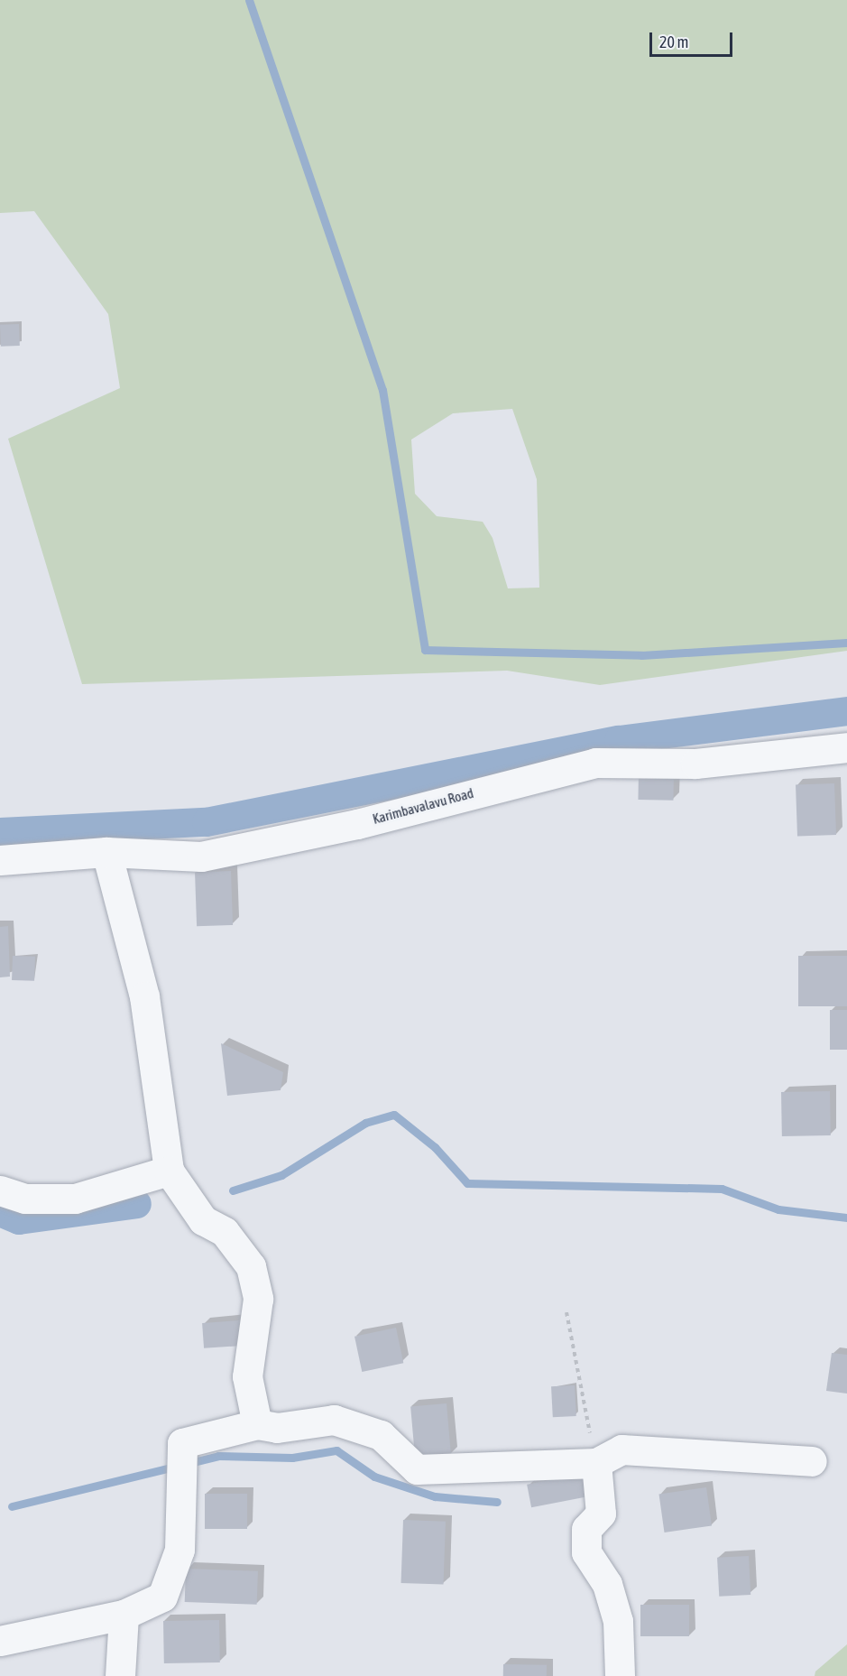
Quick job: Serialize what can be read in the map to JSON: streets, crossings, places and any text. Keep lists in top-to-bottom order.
{
  "streets": {
    "street": ["Karimbavalavu Road"]
  },
  "scale_bar": "20 m"
}
